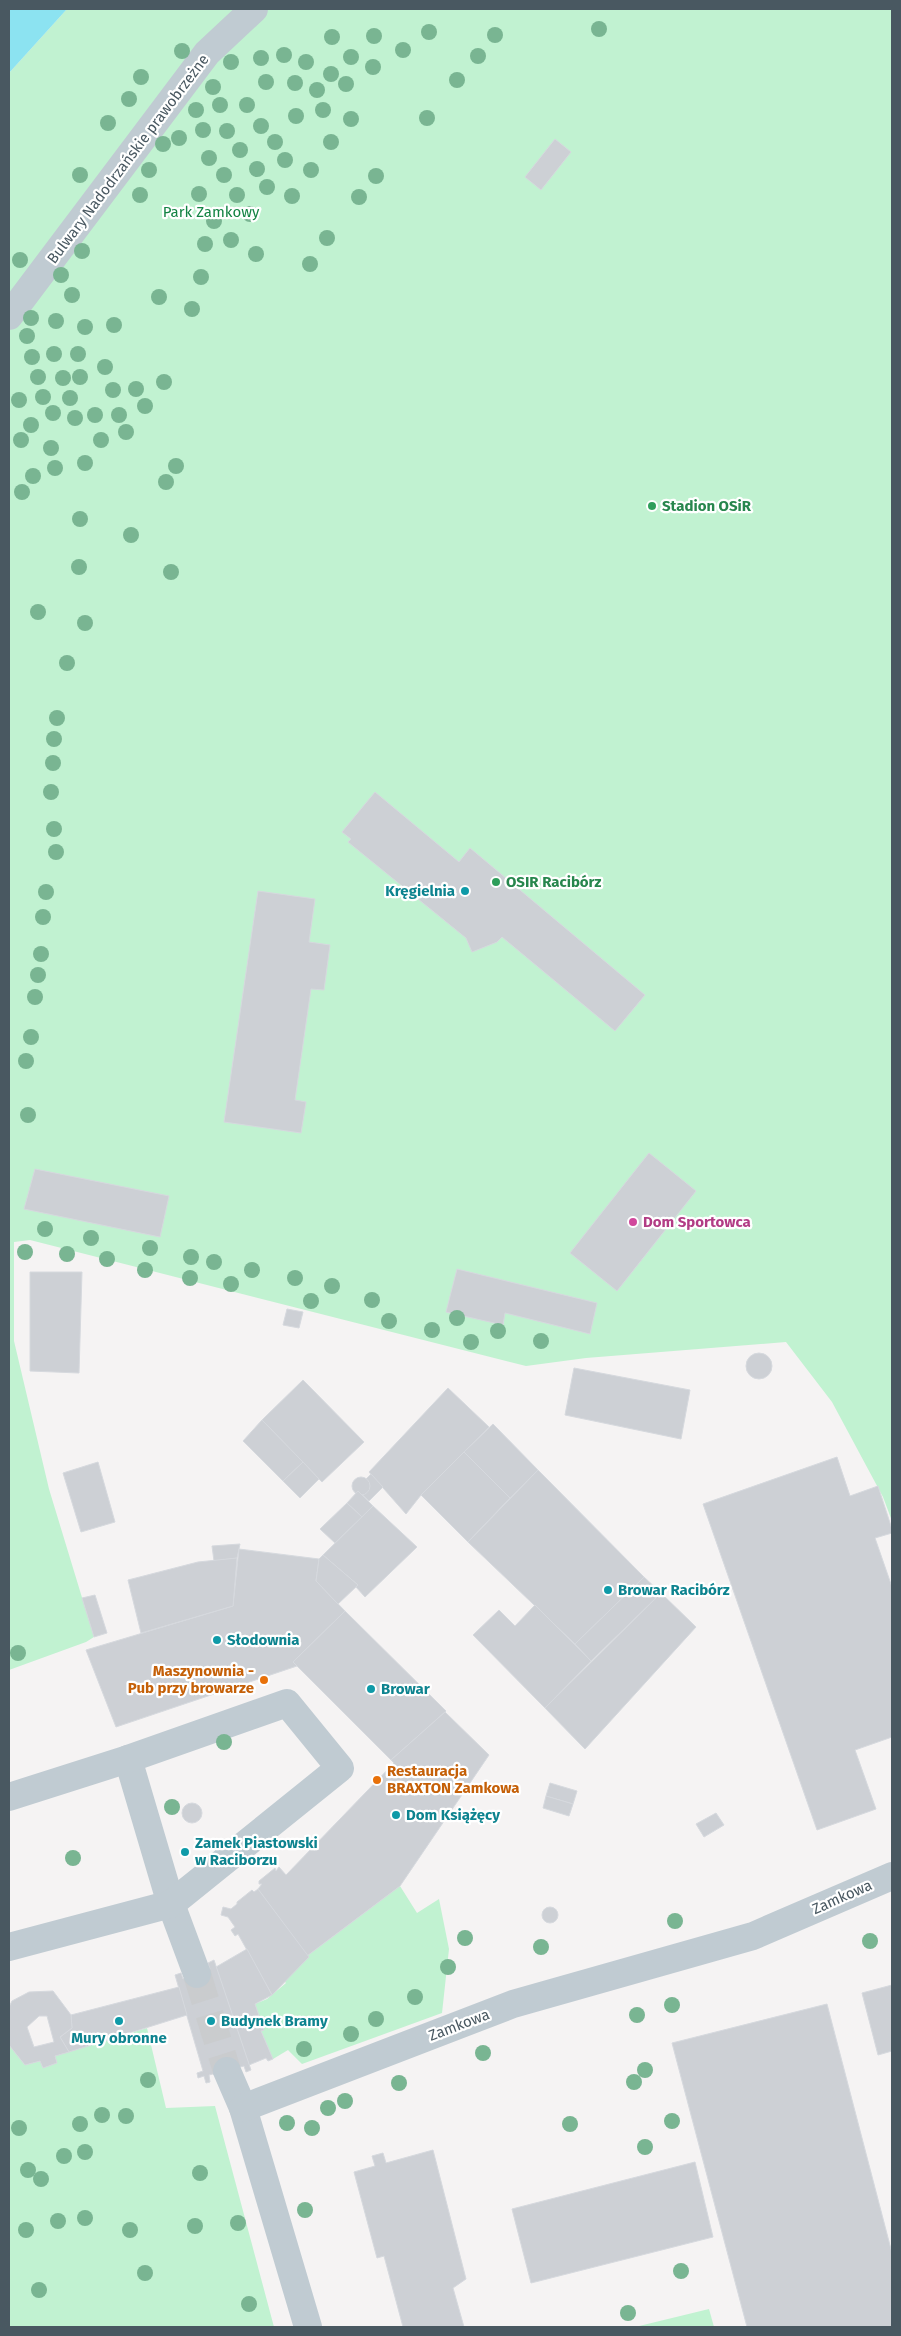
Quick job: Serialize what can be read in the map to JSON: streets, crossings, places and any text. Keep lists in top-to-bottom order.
{
  "streets": {
    "street": ["Bulwary Nadodrzańskie prawobrzeżne", "Zamkowa"]
  },
  "parks": ["Park Zamkowy"],
  "places": [
    "Stadion OSiR",
    "OSIR Racibórz",
    "Kręgielnia",
    "Dom Sportowca",
    "Browar Racibórz",
    "Słodownia",
    "Maszynownia - Pub przy browarze",
    "Browar",
    "Restauracja BRAXTON Zamkowa",
    "Dom Książęcy",
    "Zamek Piastowski w Raciborzu",
    "Mury obronne",
    "Budynek Bramy"
  ]
}
